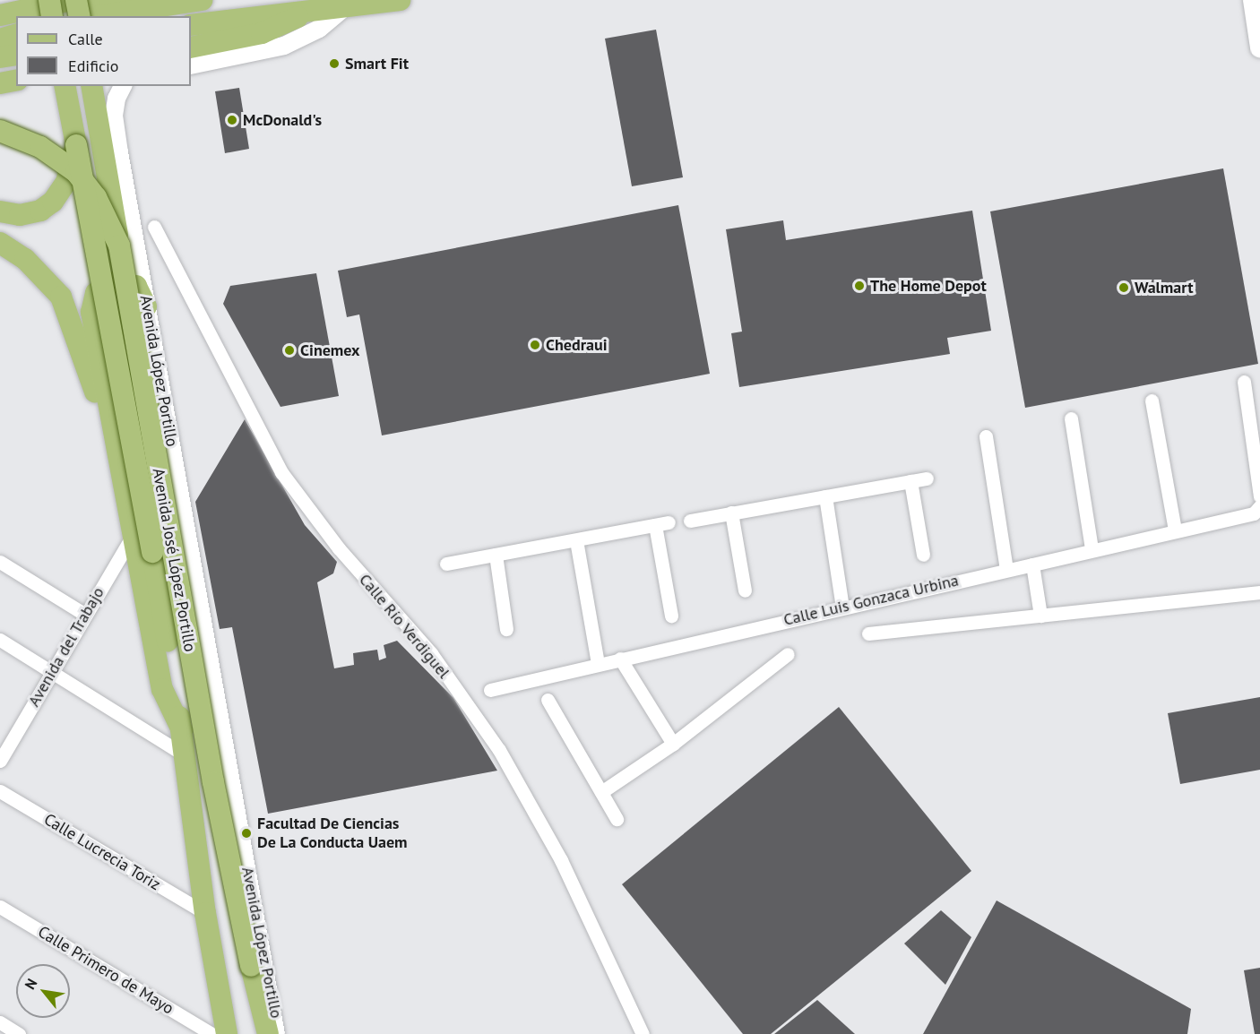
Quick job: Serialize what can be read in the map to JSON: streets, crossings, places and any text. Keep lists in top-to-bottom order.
{
  "streets": {
    "main road": ["Avenida José López Portillo"],
    "street": [
      "Avenida López Portillo",
      "Calle Luis Gonzaca Urbina",
      "Calle Río Verdiguel",
      "Avenida del Trabajo",
      "Calle Lucrecia Toriz",
      "Calle Primero de Mayo"
    ]
  },
  "crossings": [
    ["Avenida José López Portillo", "Calle Lucrecia Toriz"]
  ],
  "places": [
    "Smart Fit",
    "McDonald's",
    "The Home Depot",
    "Walmart",
    "Chedraui",
    "Cinemex",
    "Facultad De Ciencias De La Conducta Uaem"
  ],
  "legend": ["Calle", "Edificio"],
  "north": "top left"
}
